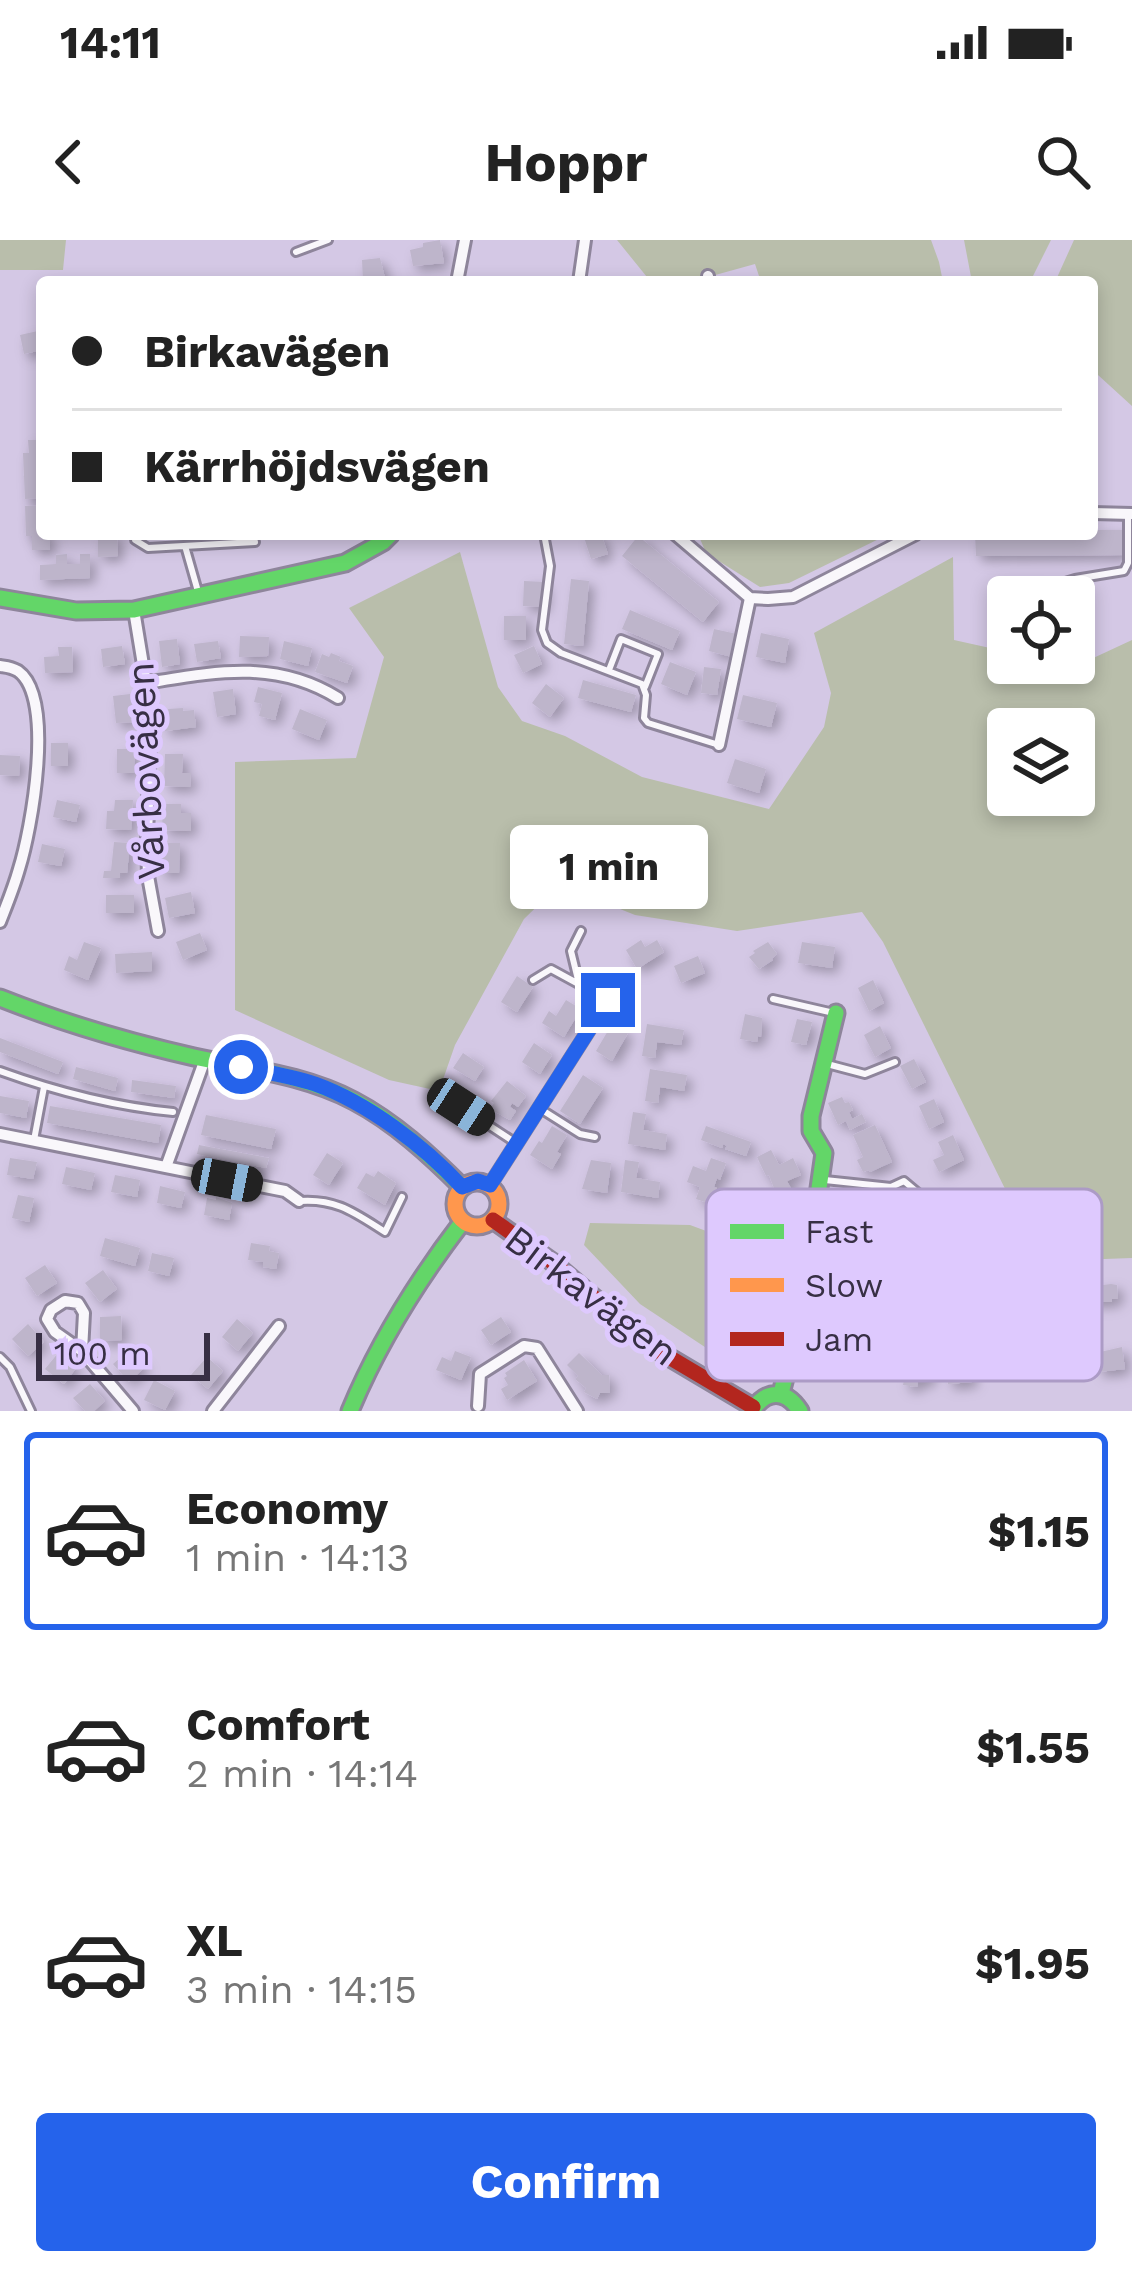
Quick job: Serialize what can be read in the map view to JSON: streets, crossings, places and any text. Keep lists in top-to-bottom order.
{
  "streets": {
    "street": ["Vårbovägen", "Birkavägen"]
  },
  "legend": ["Fast", "Slow", "Jam"],
  "scale_bar": "100 m",
  "page": {
    "status": "14:11",
    "header": "Hoppr",
    "banner": ["Birkavägen", "Kärrhöjdsvägen"],
    "bubble": "1 min",
    "scale": "100 m",
    "list": [
      {
        "name": "Economy",
        "note": "1 min · 14:13",
        "value": "$1.15"
      },
      {
        "name": "Comfort",
        "note": "2 min · 14:14",
        "value": "$1.55"
      },
      {
        "name": "XL",
        "note": "3 min · 14:15",
        "value": "$1.95"
      }
    ],
    "buttons": "Confirm"
  }
}
